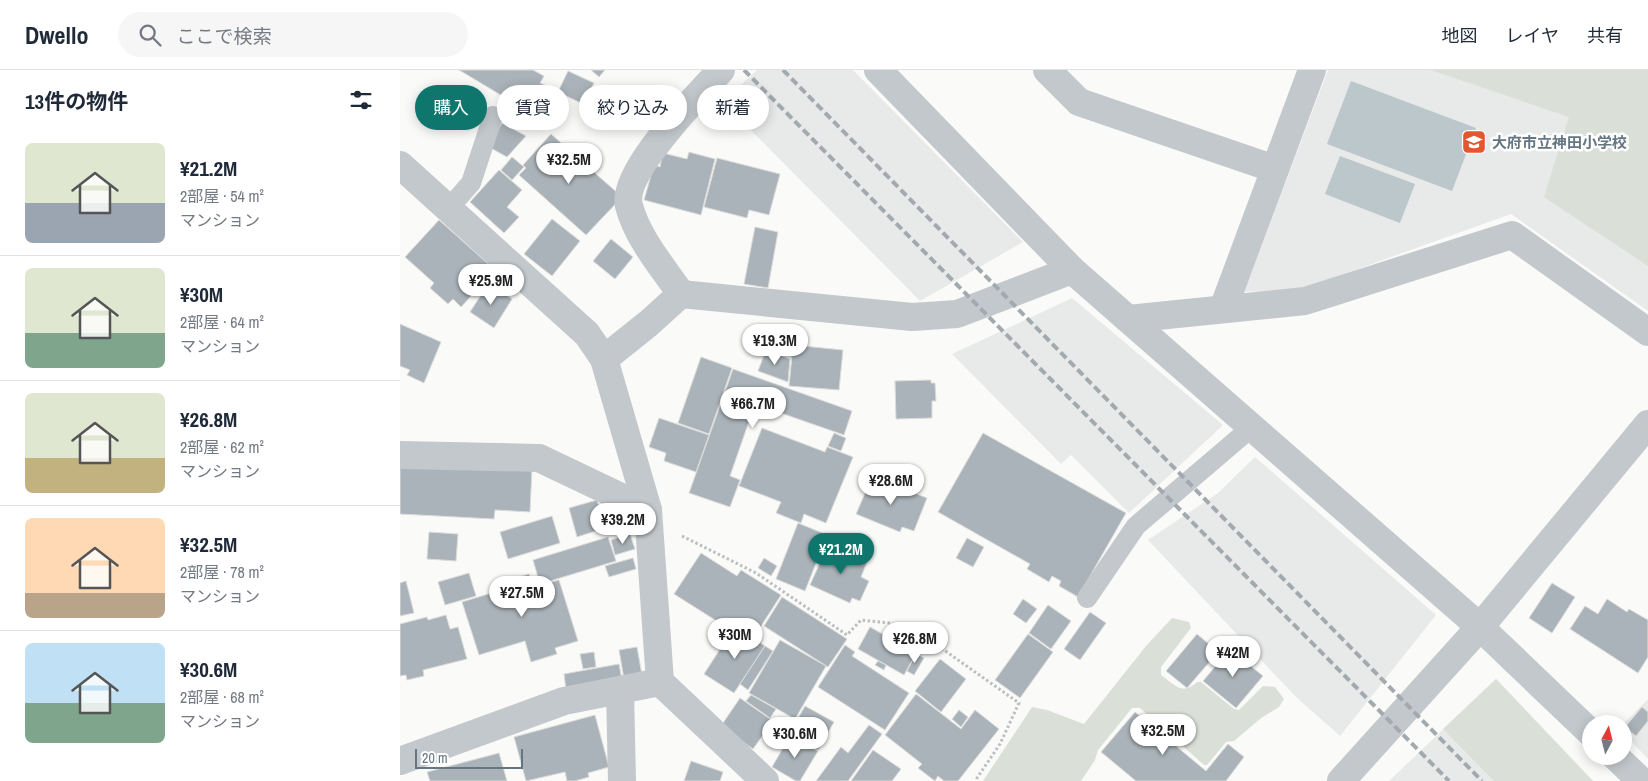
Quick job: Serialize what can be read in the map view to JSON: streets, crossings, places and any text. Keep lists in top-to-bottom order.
{
  "places": {
    "school or university": ["大府市立神田小学校"]
  },
  "scale_bar": "20 m",
  "north": "top",
  "page": {
    "header": "Dwello",
    "search": "ここで検索",
    "nav": ["地図", "レイヤ", "共有"],
    "heading": "13件の物件",
    "chip": [
      "購入",
      "賃貸",
      "絞り込み",
      "新着"
    ],
    "list": [
      {
        "name": "¥21.2M",
        "note": "2部屋 · 54 m² · マンション"
      },
      {
        "name": "¥30M",
        "note": "2部屋 · 64 m² · マンション"
      },
      {
        "name": "¥26.8M",
        "note": "2部屋 · 62 m² · マンション"
      },
      {
        "name": "¥32.5M",
        "note": "2部屋 · 78 m² · マンション"
      },
      {
        "name": "¥30.6M",
        "note": "2部屋 · 68 m² · マンション"
      }
    ],
    "price": [
      "¥32.5M",
      "¥25.9M",
      "¥19.3M",
      "¥66.7M",
      "¥28.6M",
      "¥39.2M",
      "¥21.2M",
      "¥27.5M",
      "¥30M",
      "¥26.8M",
      "¥42M",
      "¥32.5M",
      "¥30.6M"
    ],
    "scale": "20 m"
  }
}
